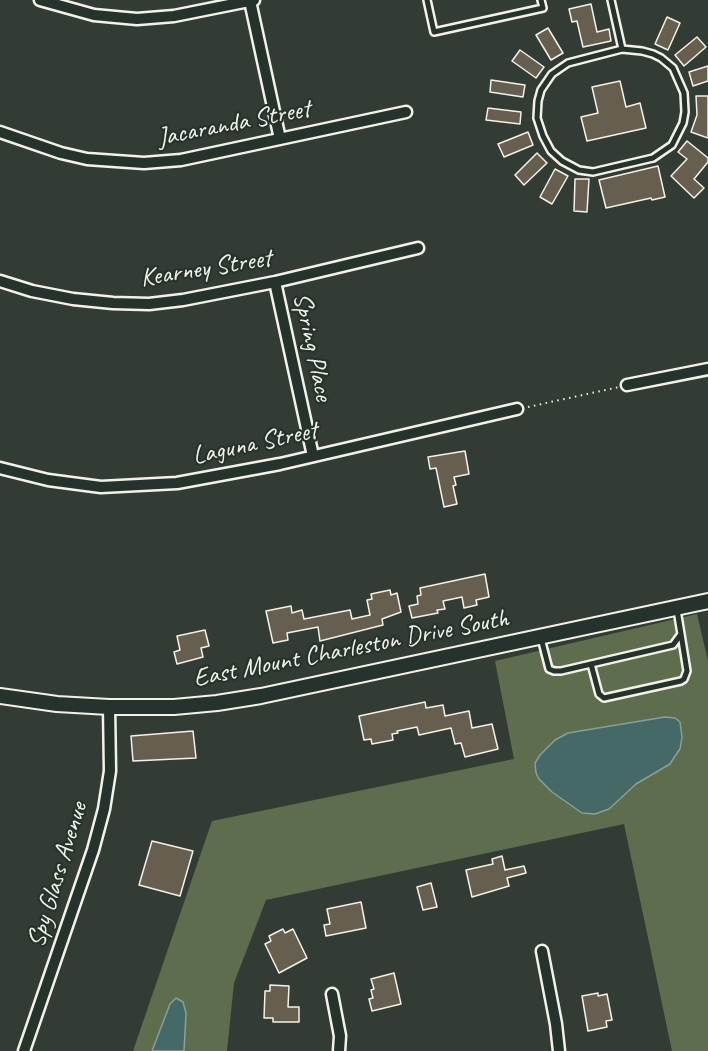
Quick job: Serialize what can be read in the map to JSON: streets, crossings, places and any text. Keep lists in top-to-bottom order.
{
  "streets": {
    "street": [
      "Jacaranda Street",
      "Kearney Street",
      "Spring Place",
      "Laguna Street",
      "East Mount Charleston Drive South",
      "Spy Glass Avenue"
    ]
  },
  "crossings": [
    ["Kearney Street", "Spring Place"],
    ["Spring Place", "Laguna Street"],
    ["East Mount Charleston Drive South", "Spy Glass Avenue"]
  ]
}
